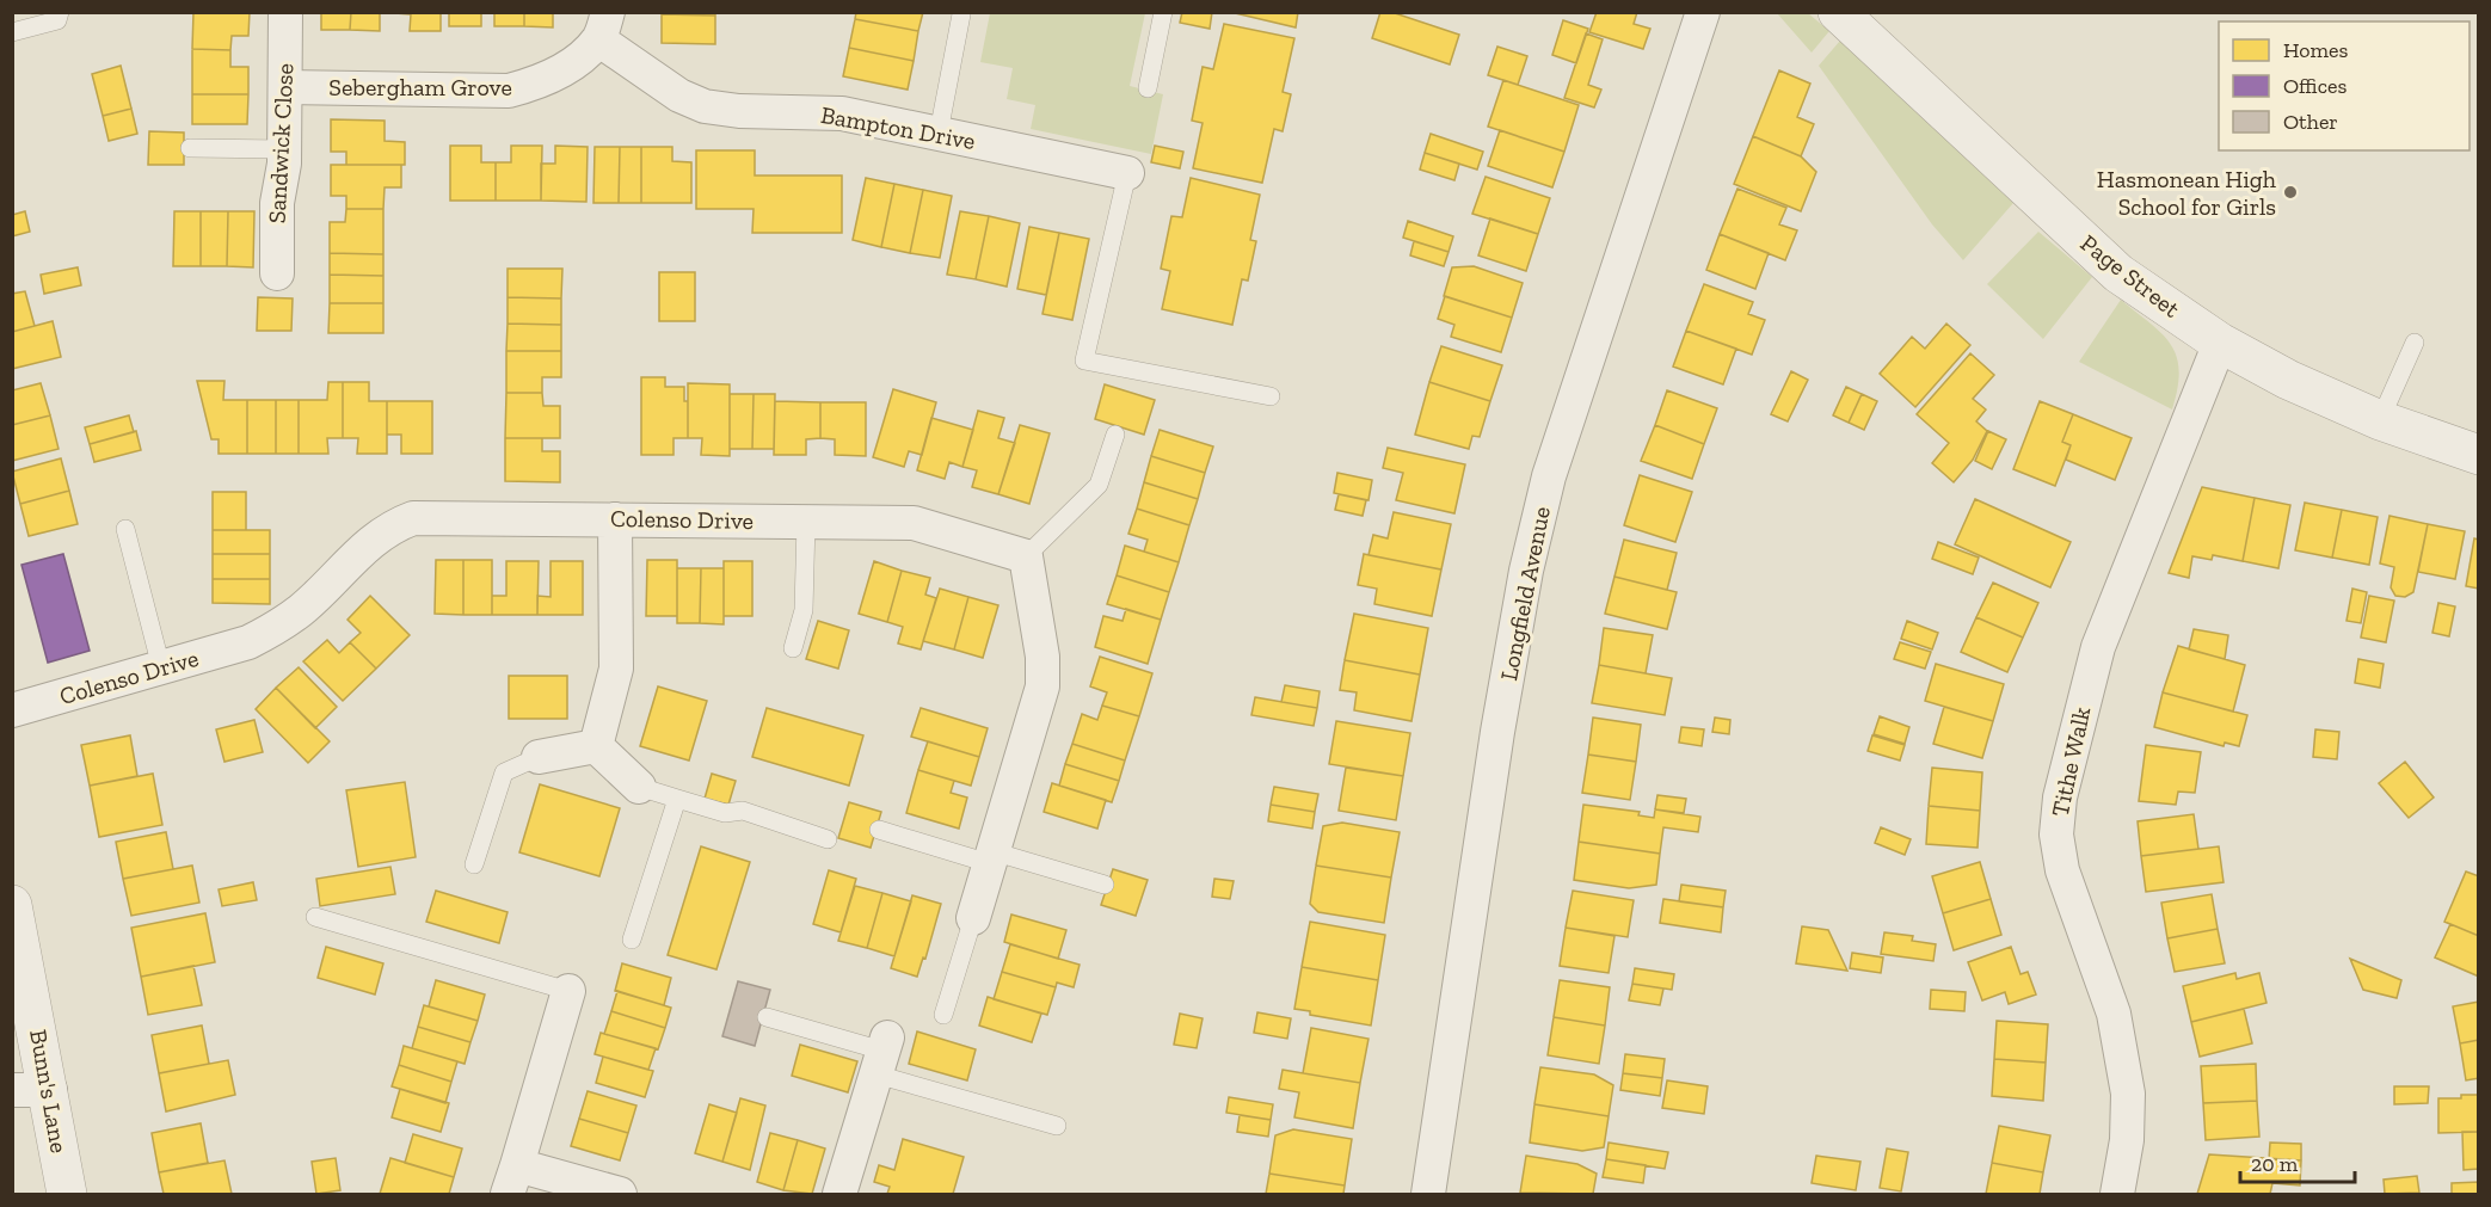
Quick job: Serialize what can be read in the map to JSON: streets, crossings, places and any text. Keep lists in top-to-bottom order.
{
  "streets": {
    "street": [
      "Sebergham Grove",
      "Bampton Drive",
      "Sandwick Close",
      "Page Street",
      "Colenso Drive",
      "Longfield Avenue",
      "Tithe Walk",
      "Bunn's Lane"
    ]
  },
  "crossings": [
    ["Sebergham Grove", "Bampton Drive"],
    ["Sebergham Grove", "Sandwick Close"],
    ["Page Street", "Tithe Walk"]
  ],
  "places": ["Hasmonean High School for Girls"],
  "legend": ["Homes", "Offices", "Other"],
  "scale_bar": "20 m"
}
